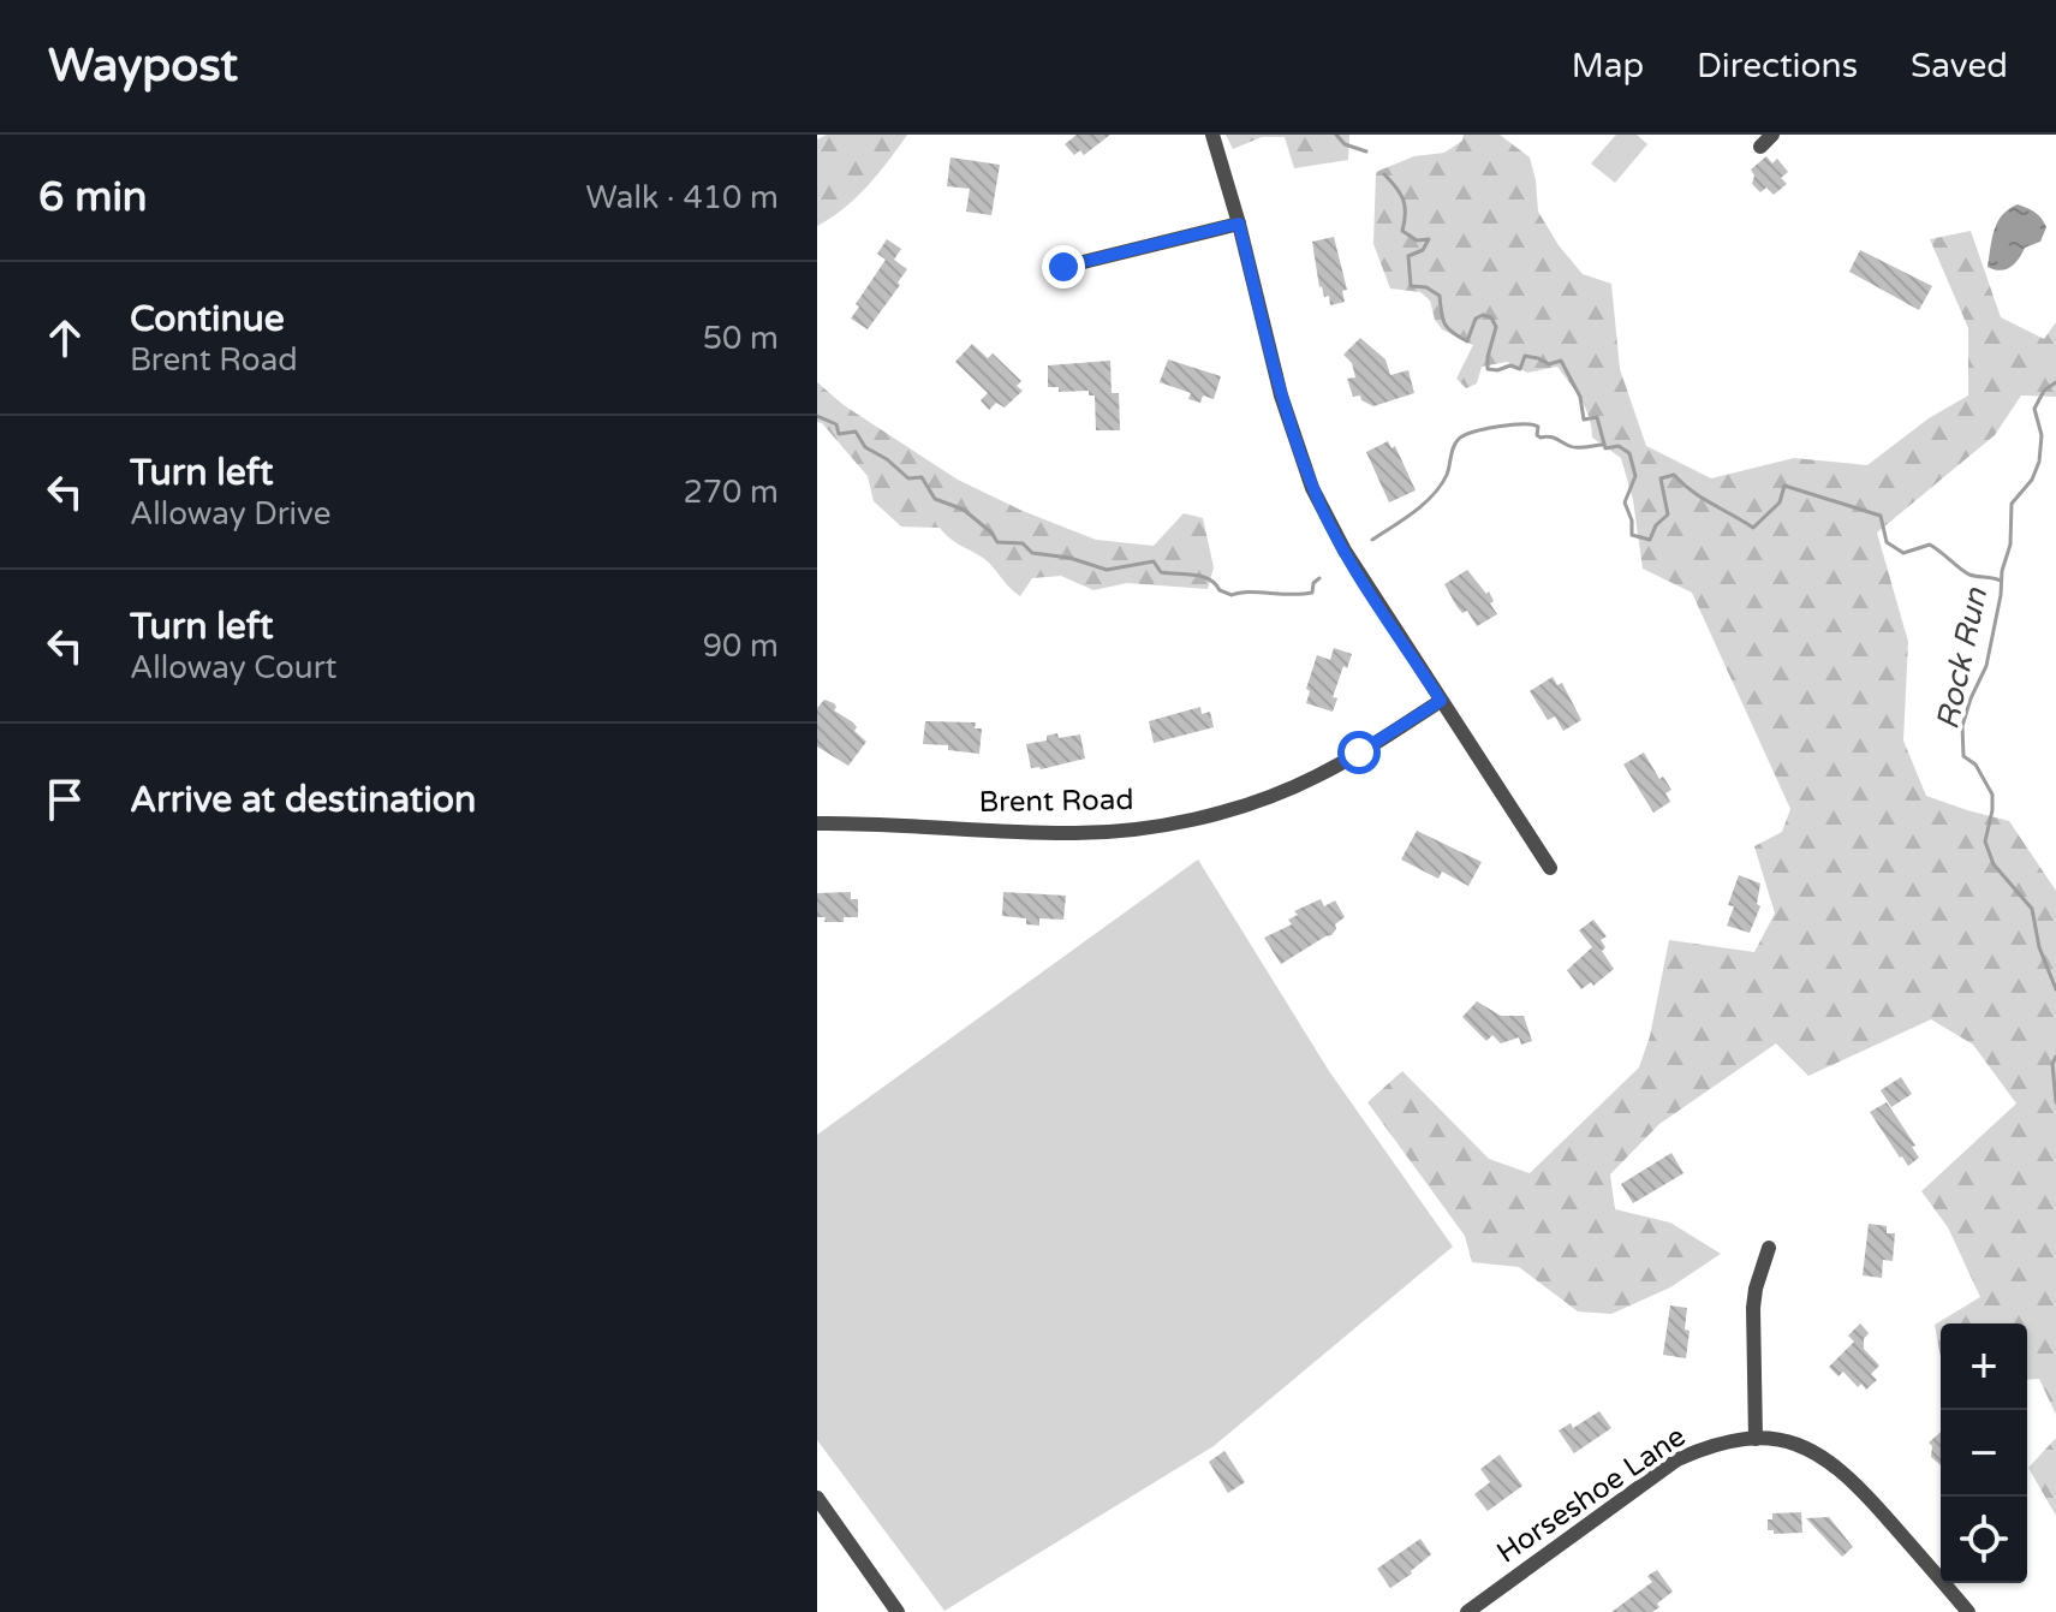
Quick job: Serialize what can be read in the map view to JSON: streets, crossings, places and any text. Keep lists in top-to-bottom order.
{
  "streets": {
    "street": ["Brent Road", "Horseshoe Lane"]
  },
  "water": ["Rock Run"],
  "page": {
    "header": "Waypost",
    "nav": ["Map", "Directions", "Saved"],
    "heading": ["6 min", "Walk · 410 m"],
    "list": [
      ["Continue", "Brent Road", "50 m"],
      ["Turn left", "Alloway Drive", "270 m"],
      ["Turn left", "Alloway Court", "90 m"],
      "Arrive at destination"
    ],
    "map_buttons": ["+", "−"]
  }
}
